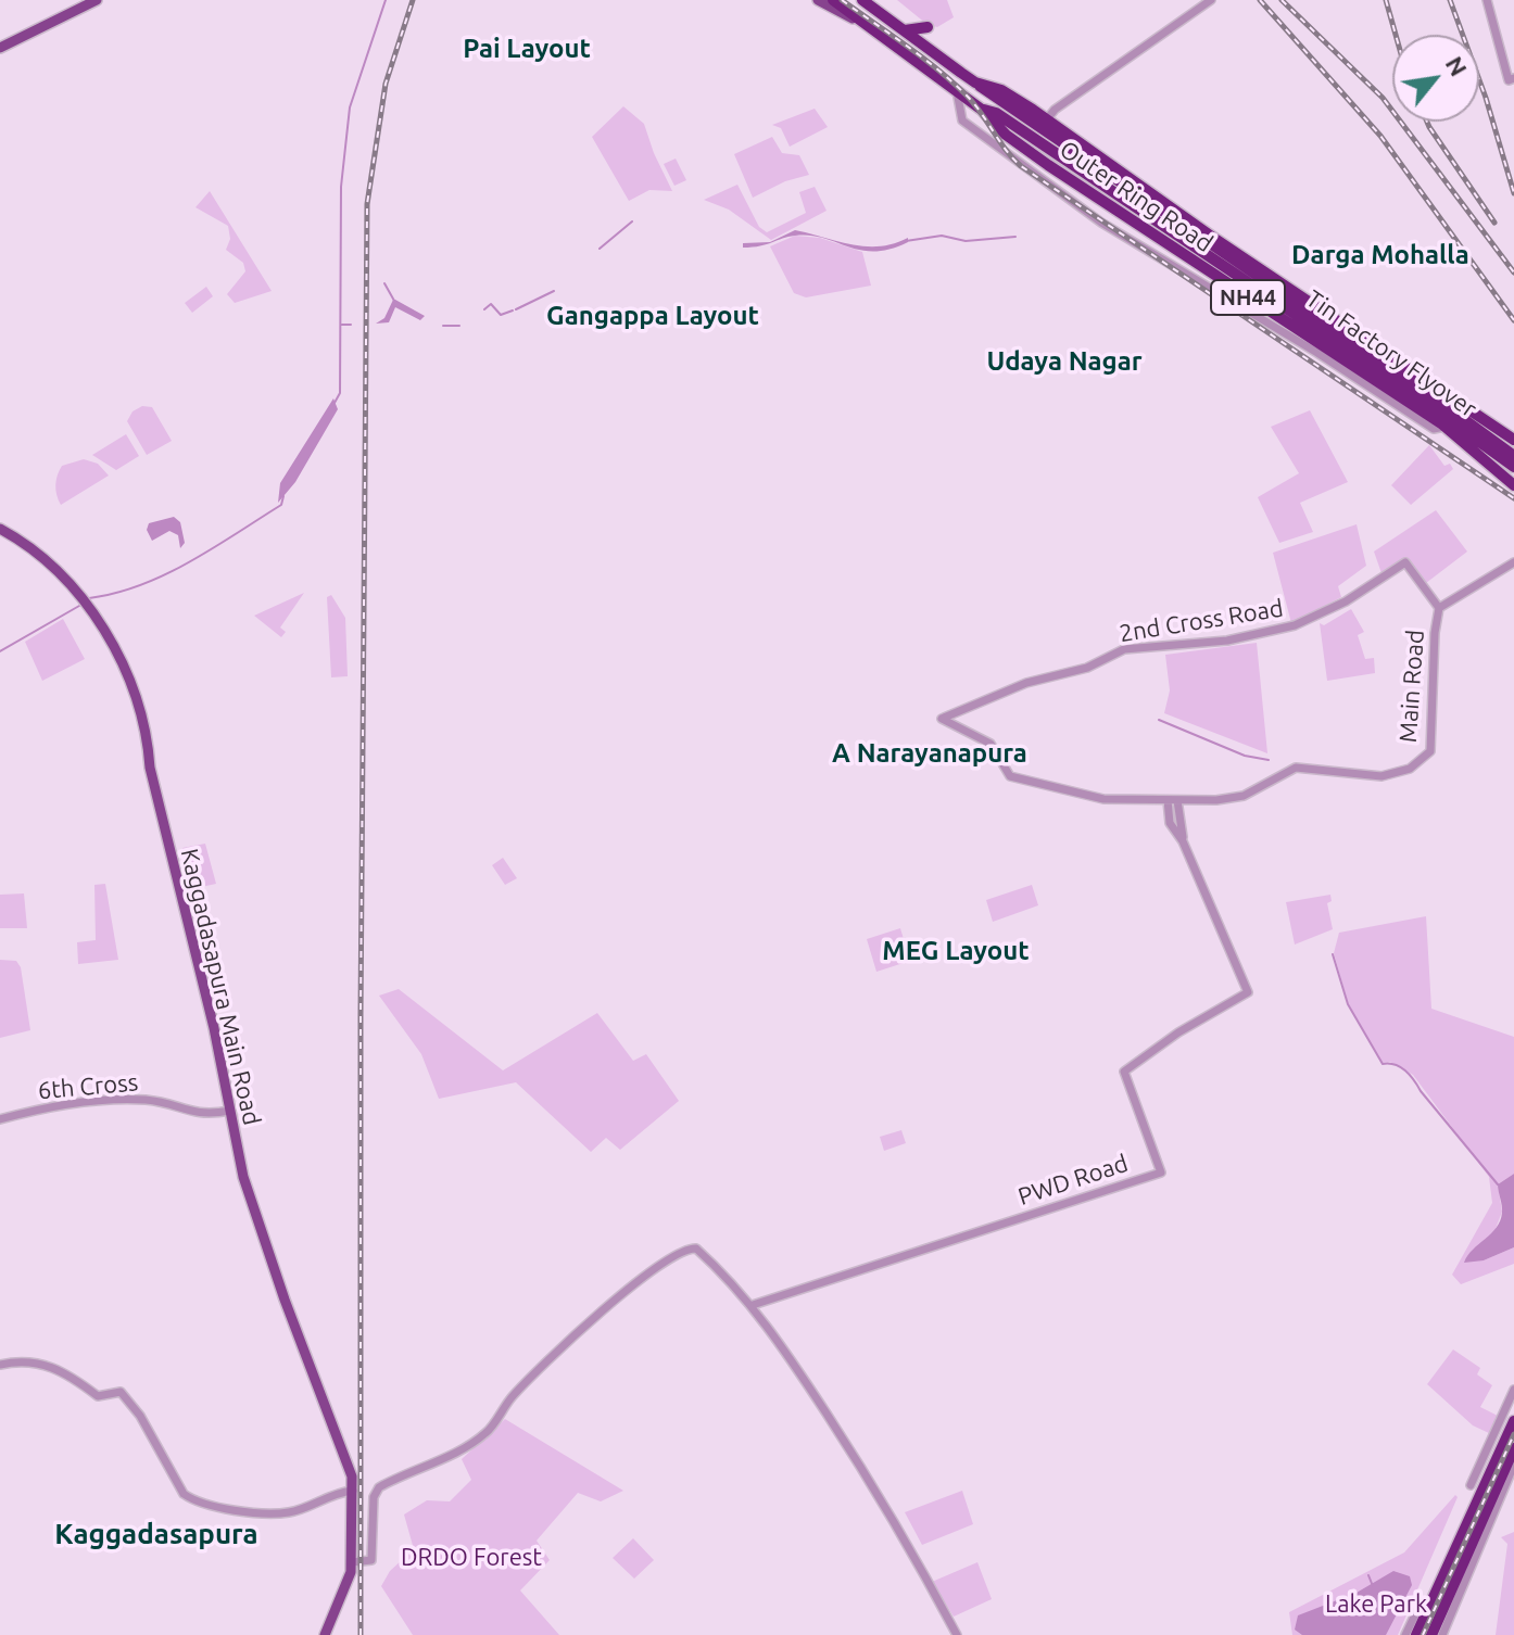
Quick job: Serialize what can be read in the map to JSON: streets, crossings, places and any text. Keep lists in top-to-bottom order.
{
  "streets": {
    "highway": ["Outer Ring Road", "NH44", "Tin Factory Flyover"],
    "main road": ["Kaggadasapura Main Road"],
    "street": [
      "2nd Cross Road",
      "Main Road",
      "6th Cross",
      "PWD Road"
    ]
  },
  "crossings": [
    ["Outer Ring Road", "NH44"],
    ["Outer Ring Road", "Tin Factory Flyover"],
    ["2nd Cross Road", "Main Road"],
    ["2nd Cross Road", "PWD Road"],
    ["Main Road", "PWD Road"],
    ["Kaggadasapura Main Road", "6th Cross"]
  ],
  "districts": [
    "Pai Layout",
    "Darga Mohalla",
    "Gangappa Layout",
    "Udaya Nagar",
    "A Narayanapura",
    "MEG Layout",
    "Kaggadasapura"
  ],
  "parks": ["DRDO Forest", "Lake Park"],
  "north": "top right"
}
